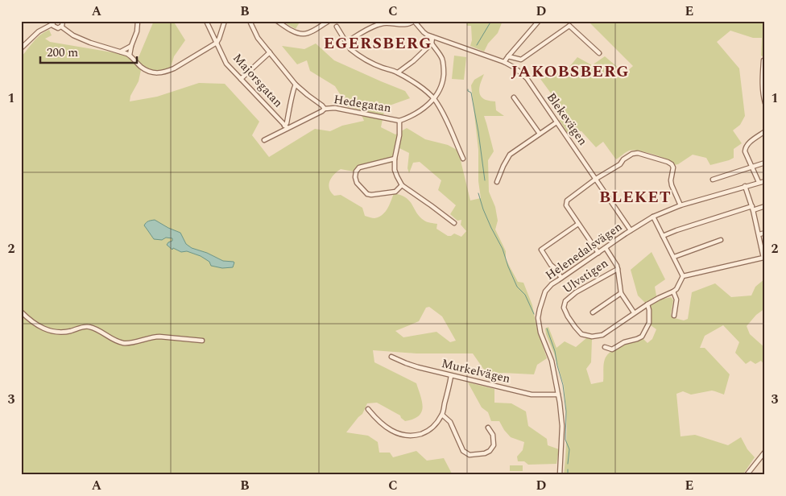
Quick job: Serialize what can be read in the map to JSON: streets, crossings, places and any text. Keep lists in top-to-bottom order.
{
  "streets": {
    "street": [
      "Majorsgatan",
      "Hedegatan",
      "Blekevägen",
      "Helenedalsvägen",
      "Ulvstigen",
      "Murkelvägen"
    ]
  },
  "crossings": [
    ["Blekevägen", "Helenedalsvägen"],
    ["Helenedalsvägen", "Ulvstigen"],
    ["Helenedalsvägen", "Murkelvägen"]
  ],
  "districts": ["EGERSBERG", "JAKOBSBERG", "BLEKET"],
  "scale_bar": "200 m",
  "grid": {
    "columns": [
      "A",
      "B",
      "C",
      "D",
      "E"
    ],
    "rows": ["1", "2", "3"]
  }
}
